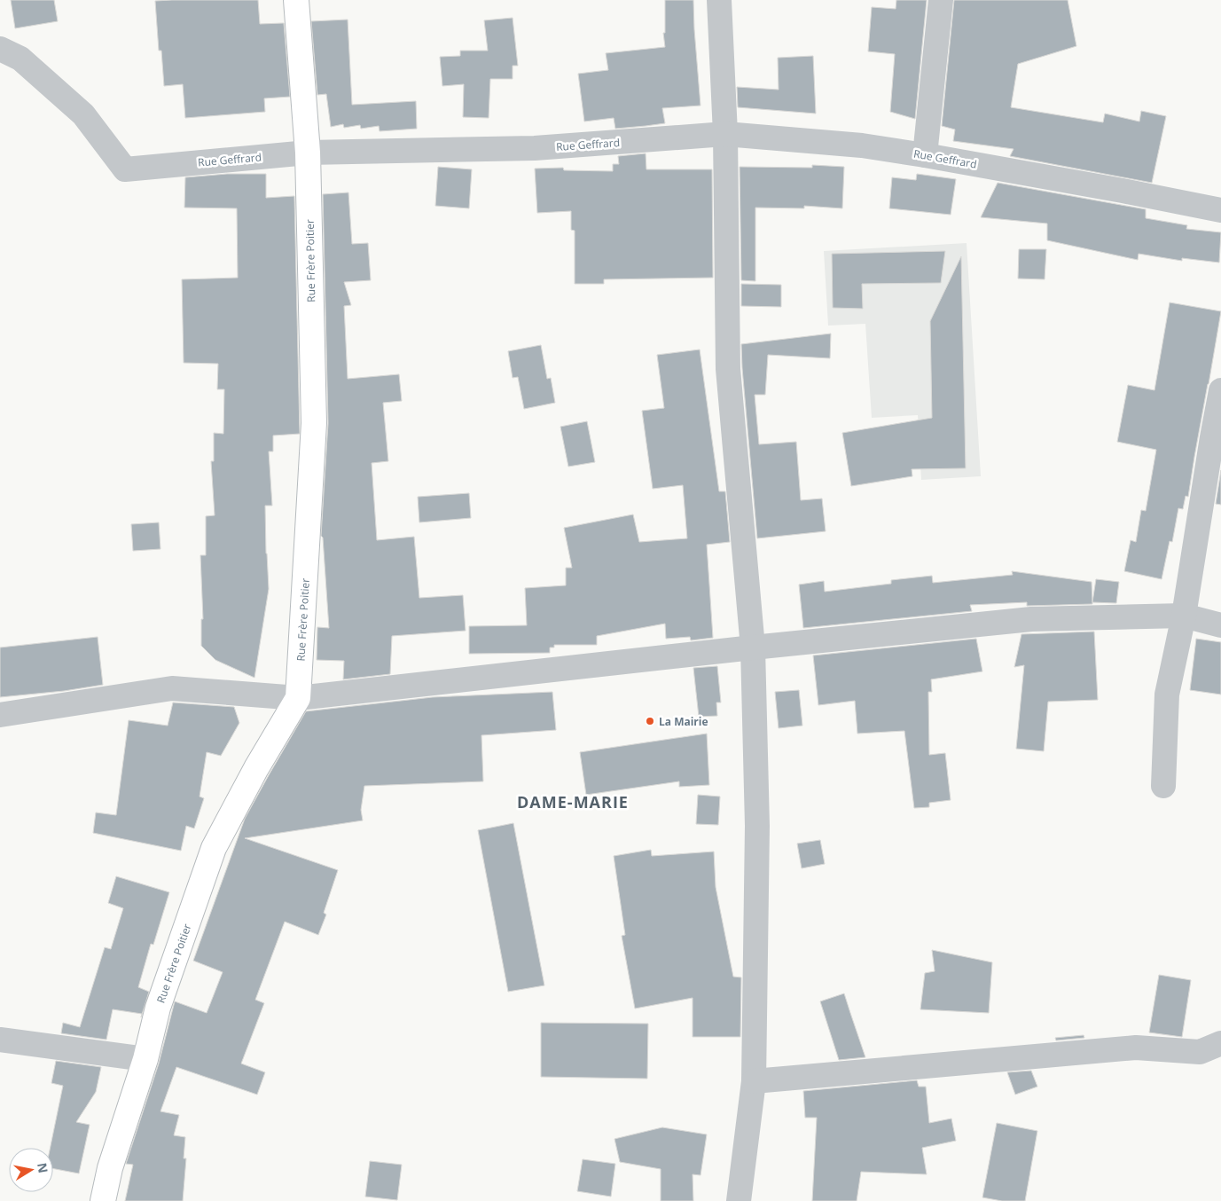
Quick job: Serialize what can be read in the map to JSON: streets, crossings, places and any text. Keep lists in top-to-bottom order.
{
  "streets": {
    "main road": ["Rue Frère Poitier"],
    "street": ["Rue Geffrard"]
  },
  "crossings": [
    ["Rue Geffrard", "Rue Frère Poitier"]
  ],
  "districts": ["DAME-MARIE"],
  "places": ["La Mairie"],
  "north": "right"
}
